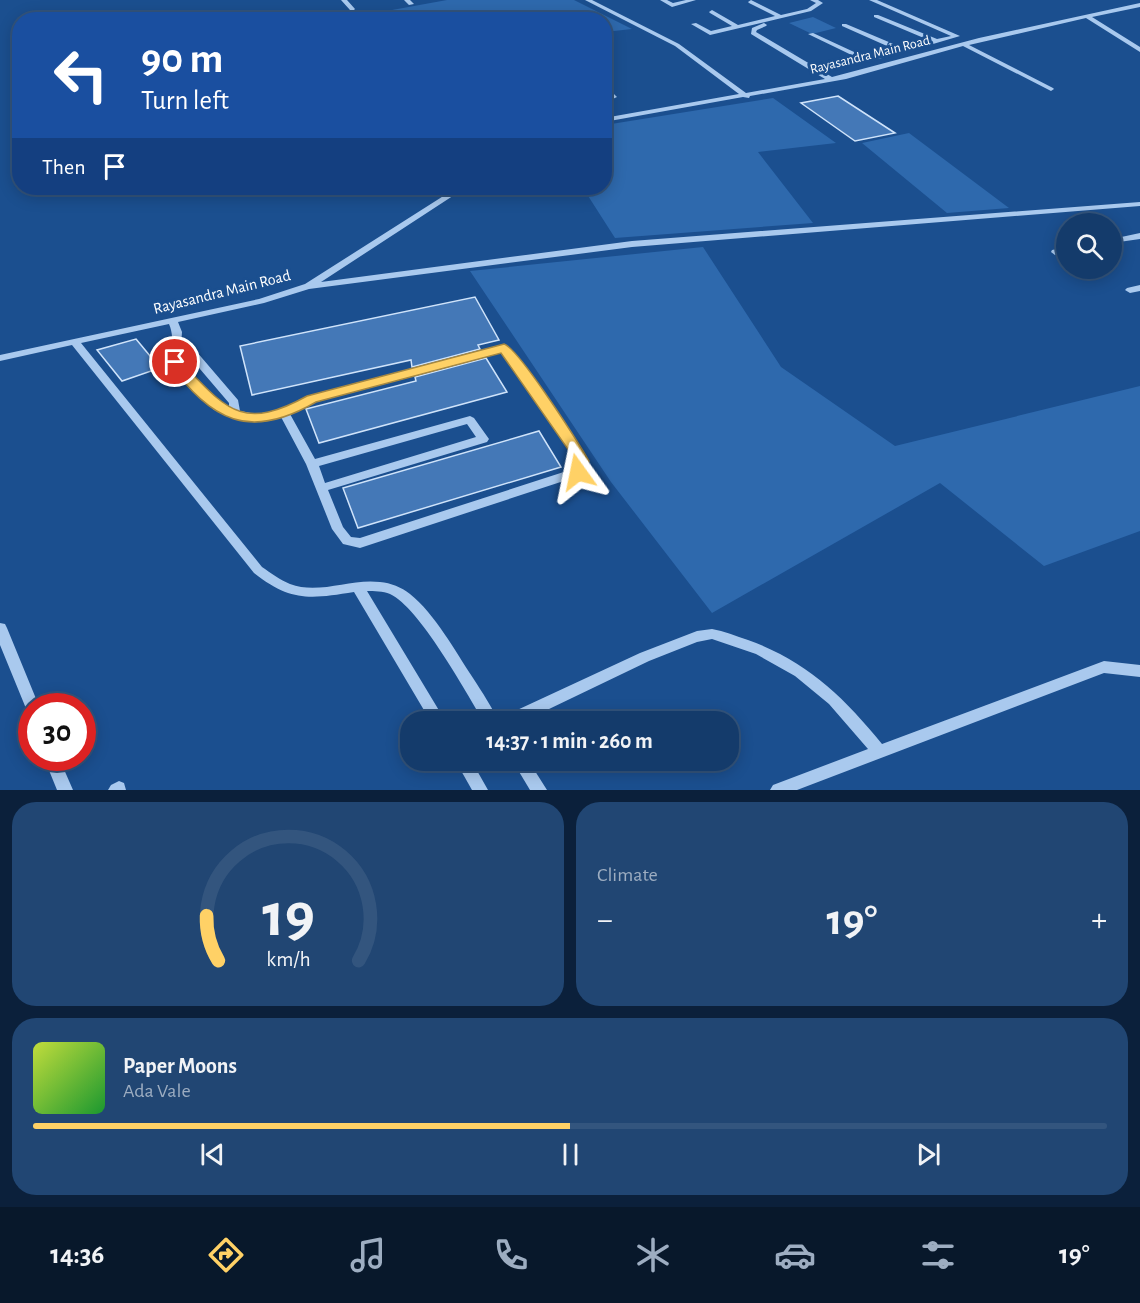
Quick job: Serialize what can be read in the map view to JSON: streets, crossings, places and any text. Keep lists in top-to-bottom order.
{
  "streets": {
    "street": ["Rayasandra Main Road"]
  },
  "page": {
    "turn": ["90 m", "Turn left"],
    "then": "Then",
    "limit": "30",
    "trip": "14:37 · 1 min · 260 m",
    "tile": "Climate",
    "heat": ["−", "19°", "+"],
    "song": ["Paper Moons", "Ada Vale"],
    "tabs": ["14:36", "19°"],
    "gauge": ["19", "km/h"]
  }
}
